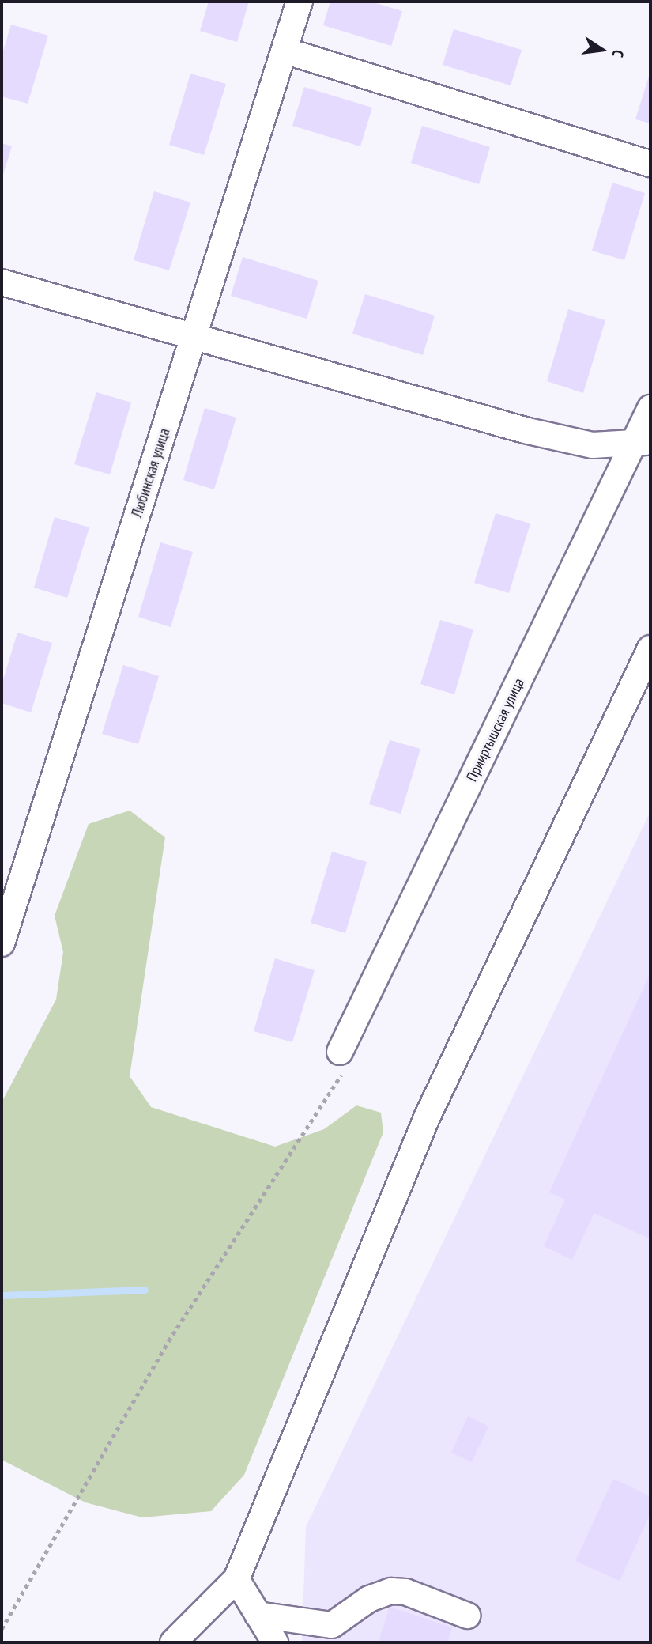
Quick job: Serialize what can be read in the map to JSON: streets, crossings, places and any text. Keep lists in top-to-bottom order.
{
  "streets": {
    "street": ["Любинская улица", "Прииртышская улица"]
  },
  "north": "right"
}
